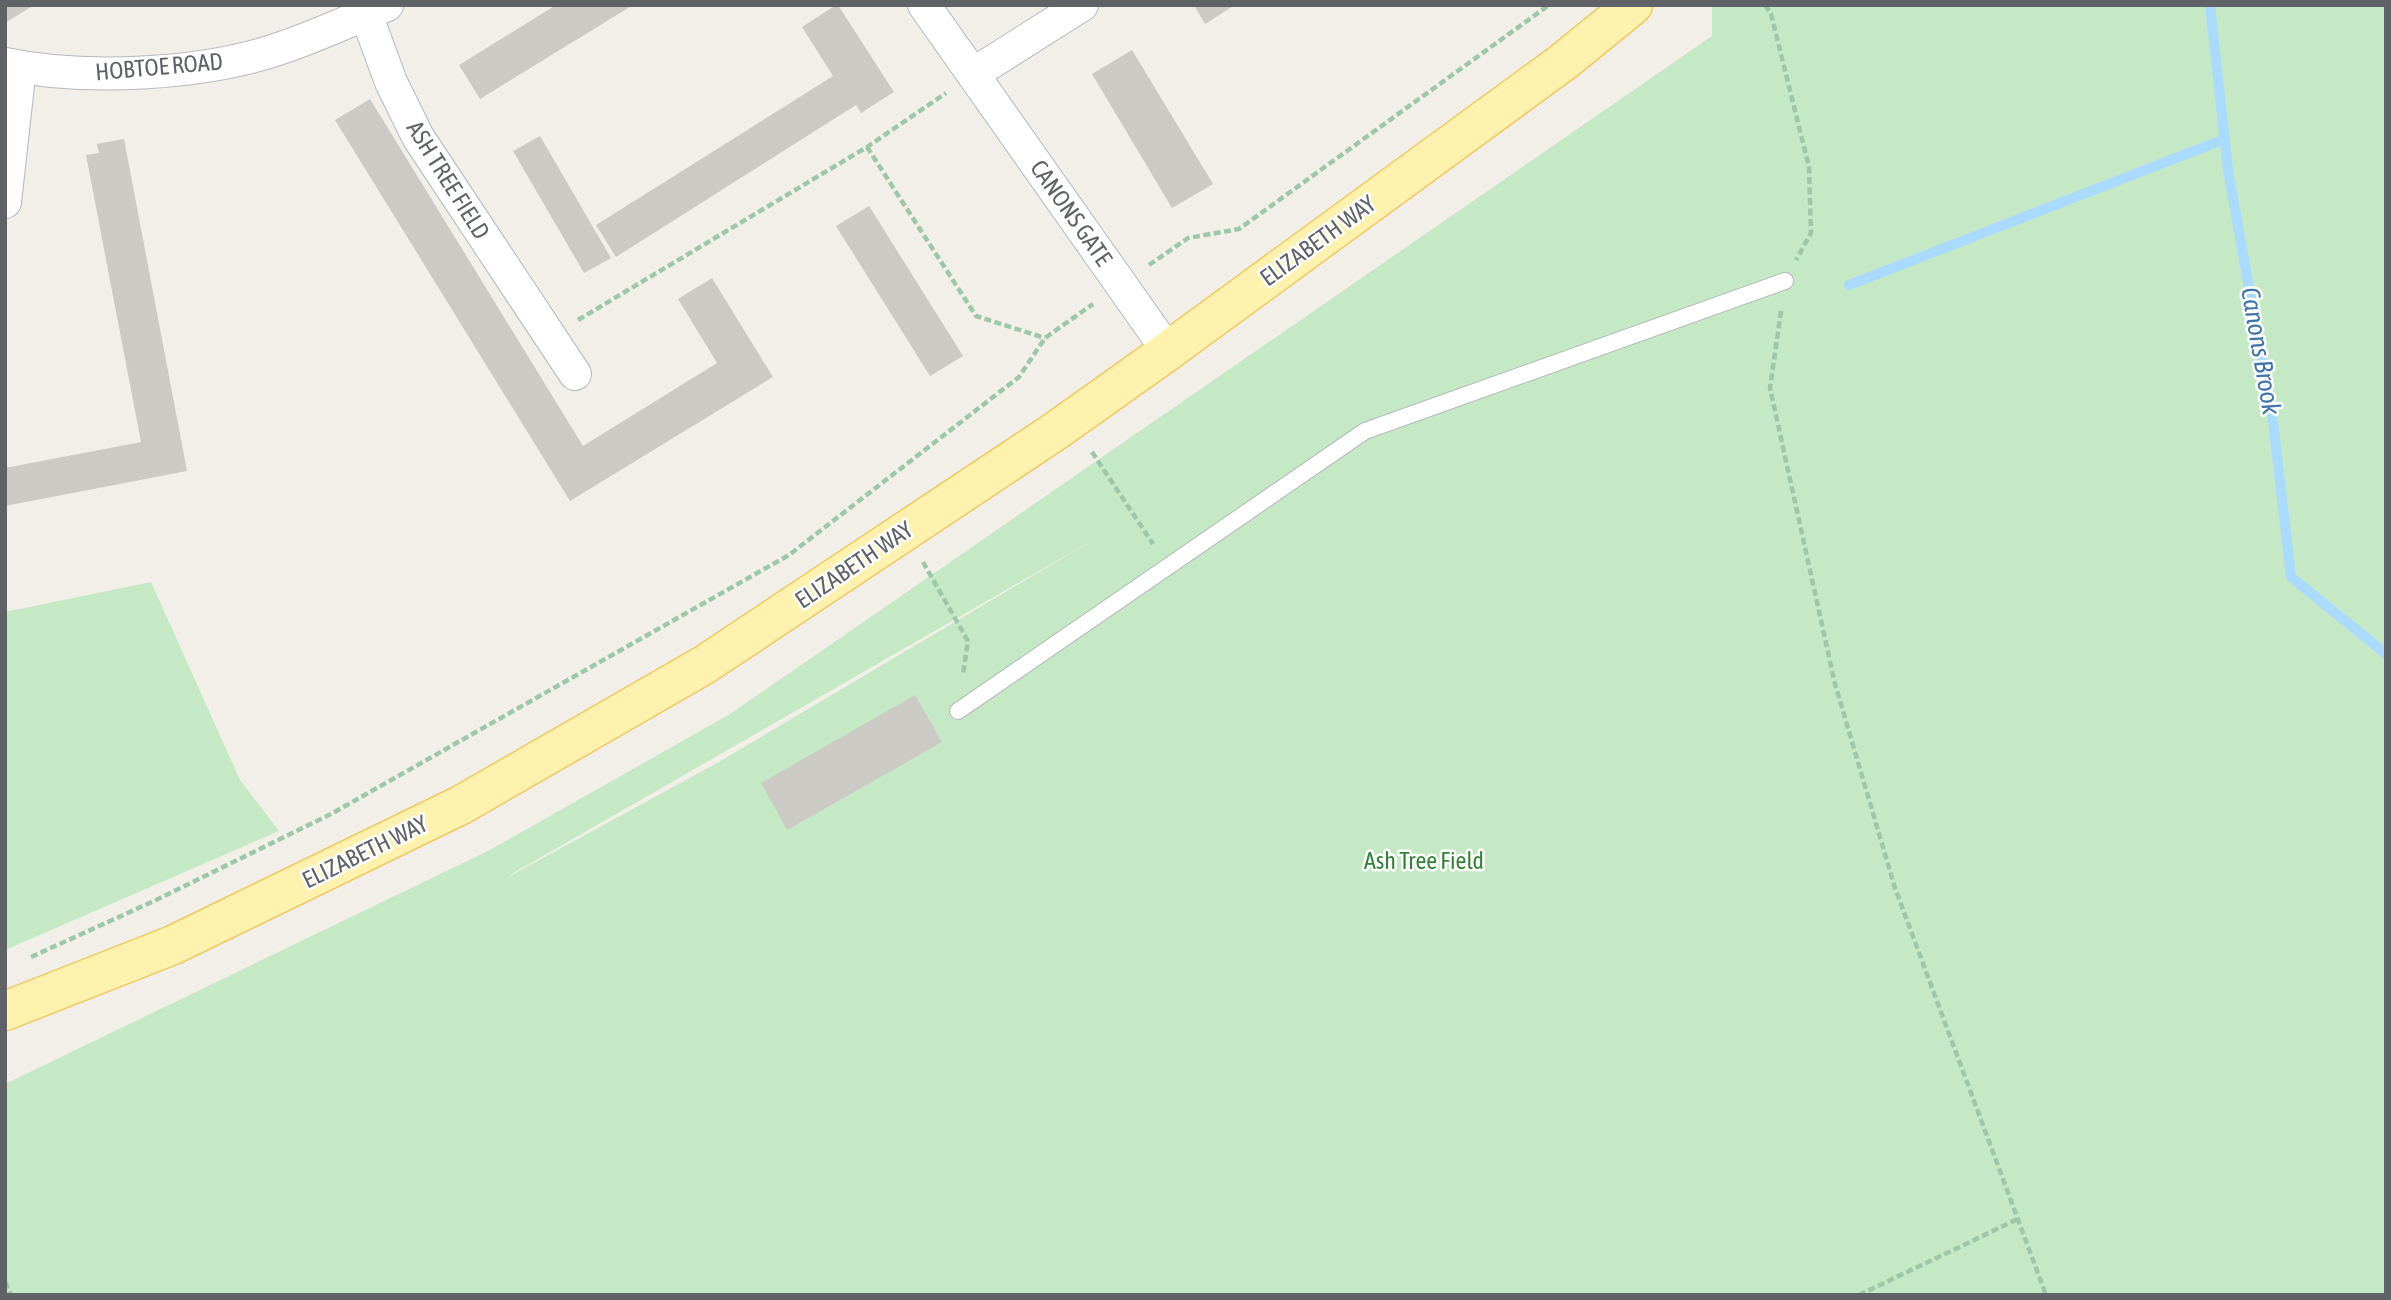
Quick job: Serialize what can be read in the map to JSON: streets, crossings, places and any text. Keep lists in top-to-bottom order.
{
  "streets": {
    "main road": ["ELIZABETH WAY"],
    "street": ["HOBTOE ROAD", "ASH TREE FIELD", "CANONS GATE"]
  },
  "crossings": [
    ["HOBTOE ROAD", "ASH TREE FIELD"],
    ["CANONS GATE", "ELIZABETH WAY"]
  ],
  "water": ["Canons Brook"],
  "parks": ["Ash Tree Field"]
}
